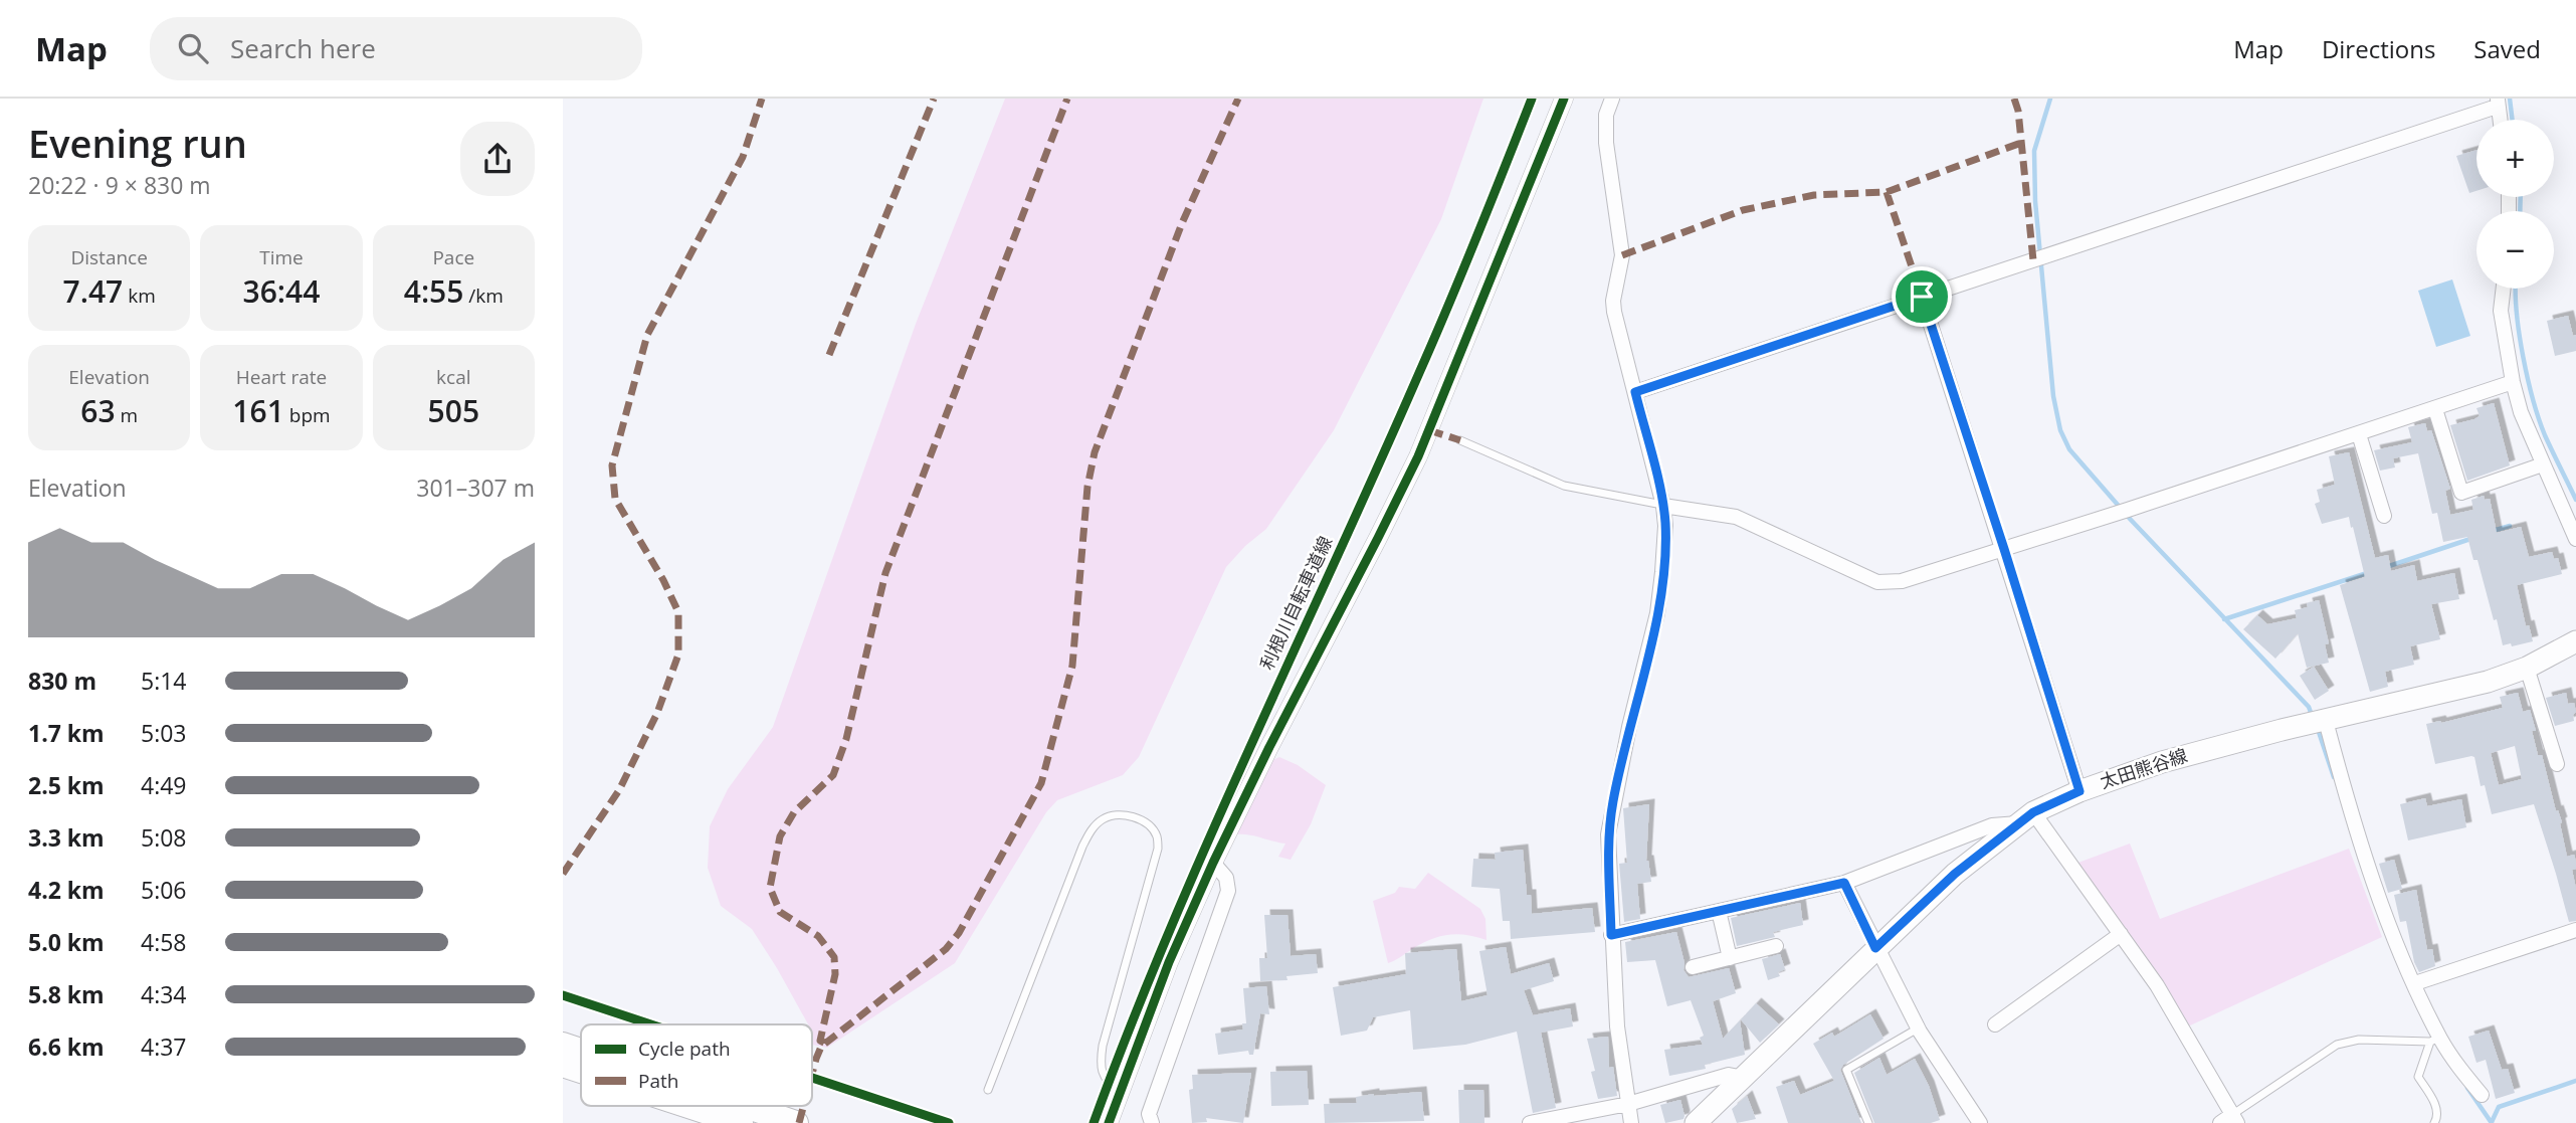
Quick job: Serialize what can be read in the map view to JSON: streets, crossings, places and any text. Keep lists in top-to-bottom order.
{
  "streets": {
    "main road": ["太田熊谷線"],
    "cycle path": ["利根川自転車道線"]
  },
  "legend": ["Cycle path", "Path"],
  "page": {
    "header": "Map",
    "search": "Search here",
    "nav": ["Map", "Directions", "Saved"],
    "heading": ["Evening run", "20:22 · 9 × 830 m"],
    "map_buttons": ["+", "−"],
    "stats": [
      ["Distance", "7.47 km"],
      ["Time", "36:44"],
      ["Pace", "4:55 /km"],
      ["Elevation", "63 m"],
      ["Heart rate", "161 bpm"],
      ["kcal", "505"]
    ],
    "chart": ["Elevation", "301–307 m"],
    "list": [
      {
        "name": "830 m",
        "note": "5:14"
      },
      {
        "name": "1.7 km",
        "note": "5:03"
      },
      {
        "name": "2.5 km",
        "note": "4:49"
      },
      {
        "name": "3.3 km",
        "note": "5:08"
      },
      {
        "name": "4.2 km",
        "note": "5:06"
      },
      {
        "name": "5.0 km",
        "note": "4:58"
      },
      {
        "name": "5.8 km",
        "note": "4:34"
      },
      {
        "name": "6.6 km",
        "note": "4:37"
      }
    ]
  }
}
